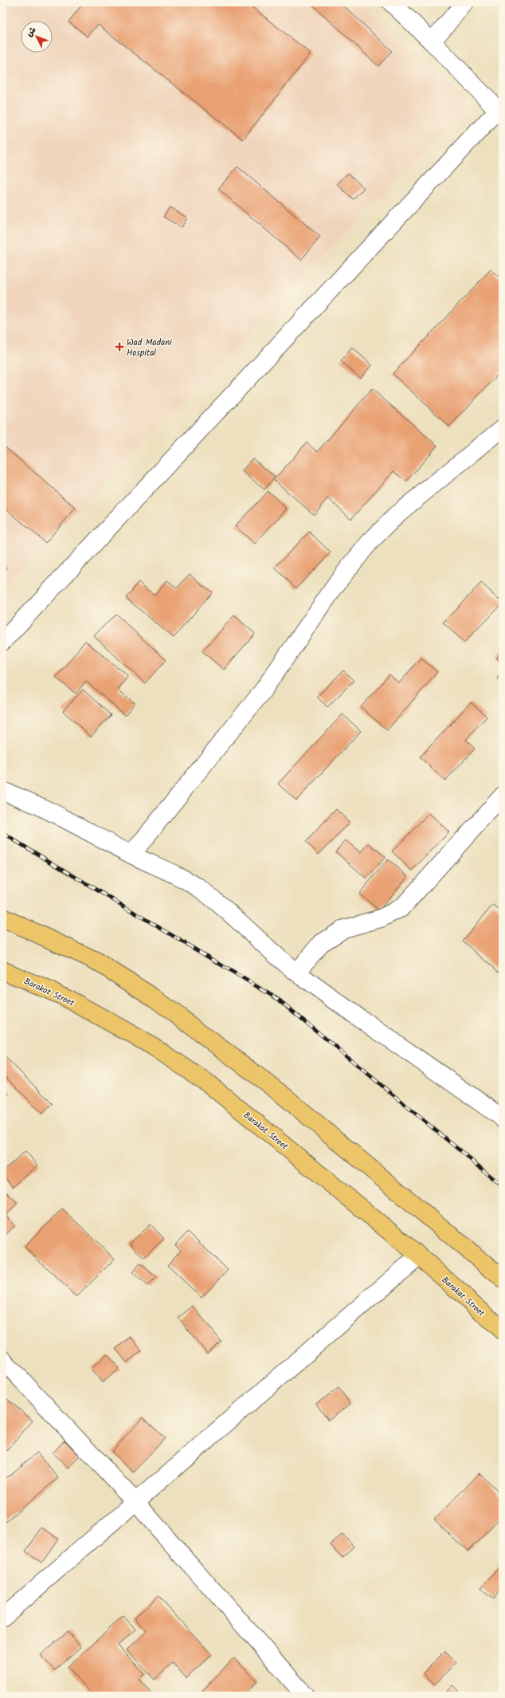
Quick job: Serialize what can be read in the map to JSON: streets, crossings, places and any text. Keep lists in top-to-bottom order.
{
  "streets": {
    "main road": ["Barakat Street"]
  },
  "places": {
    "health": ["Wad Madani Hospital"]
  },
  "north": "top left"
}
